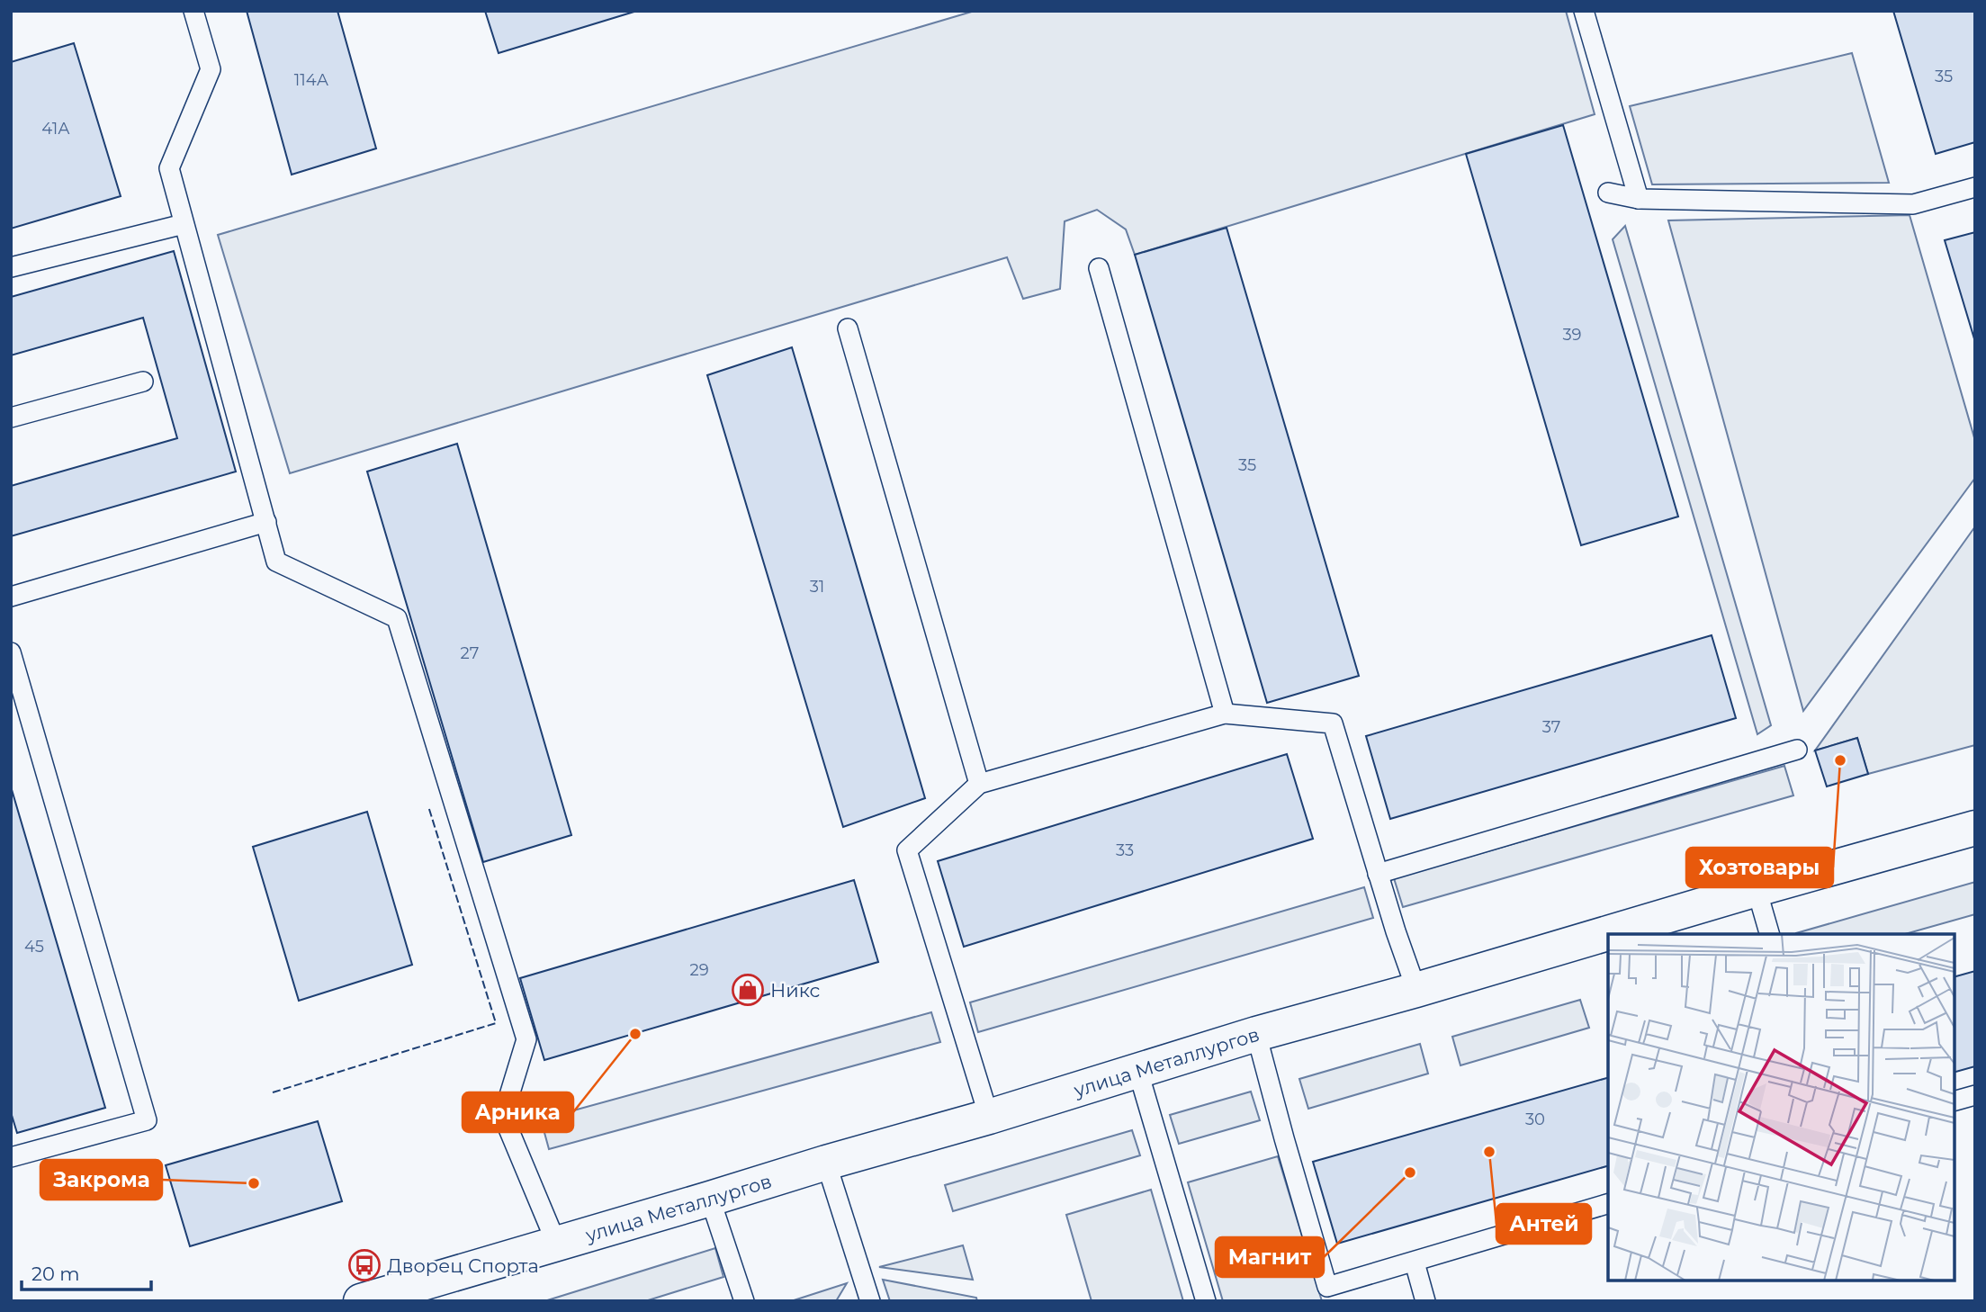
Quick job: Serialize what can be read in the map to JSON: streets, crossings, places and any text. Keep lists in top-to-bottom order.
{
  "streets": {
    "street": ["улица Металлургов"]
  },
  "places": {
    "other": [
      "Хозтовары",
      "Арника",
      "Антей",
      "Магнит",
      "Закрома"
    ],
    "shop": ["Никс"],
    "bus stop": ["Дворец Спорта"]
  },
  "house_numbers": [
    "35",
    "114А",
    "41А",
    "39",
    "35",
    "31",
    "27",
    "37",
    "33",
    "45",
    "29",
    "30"
  ],
  "scale_bar": "20 m"
}
